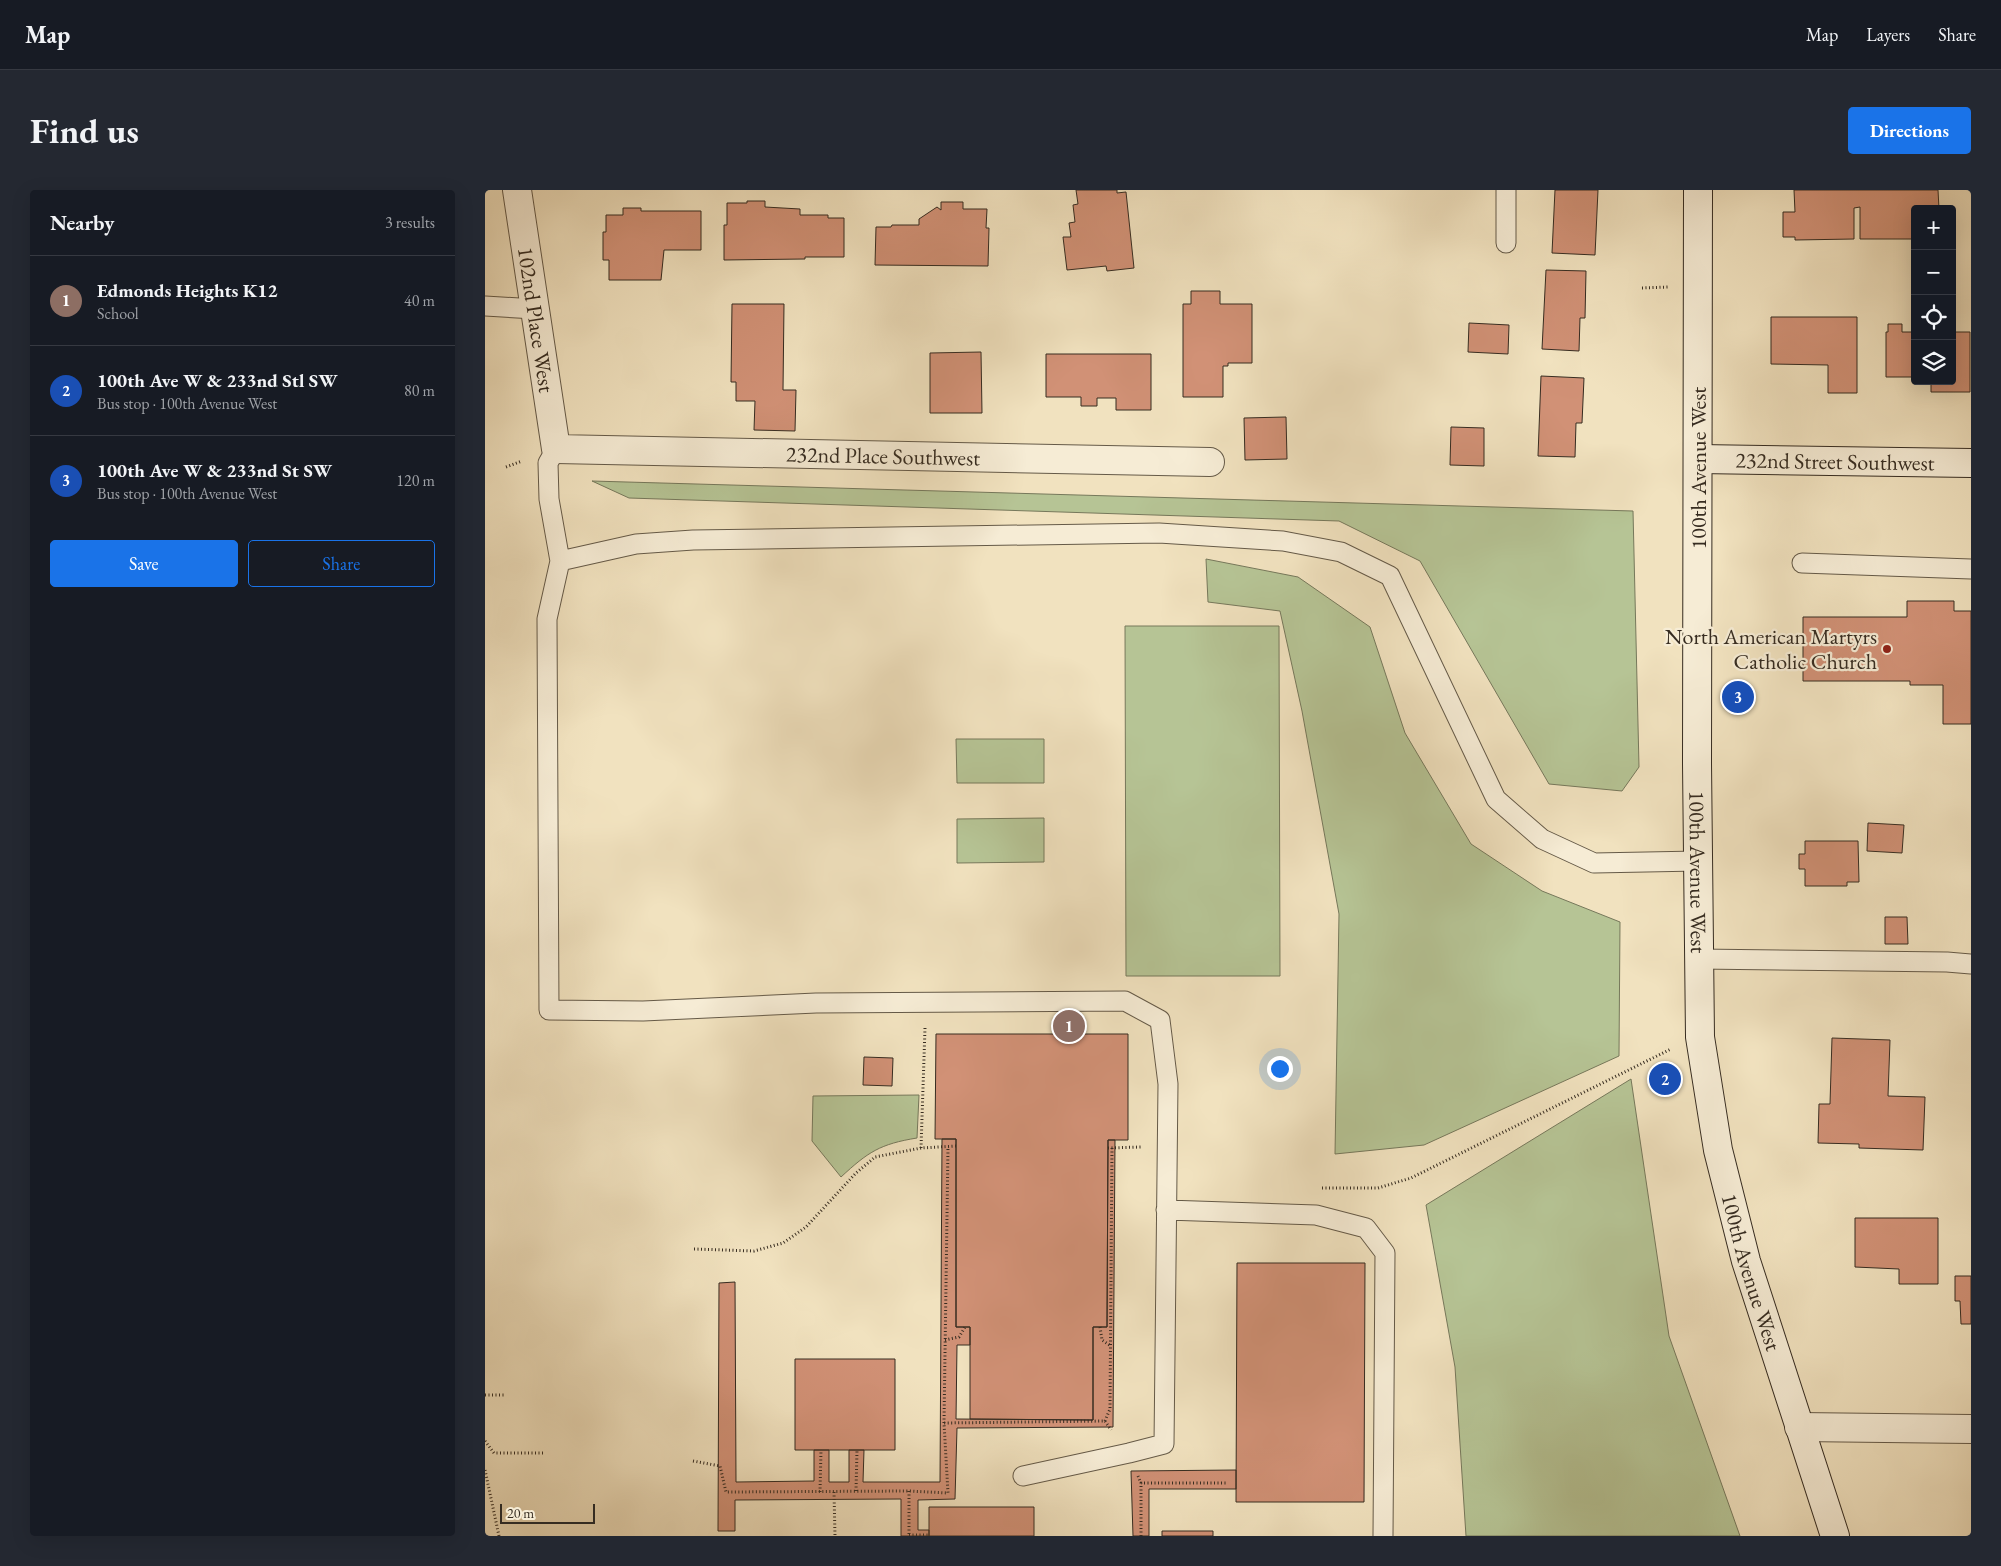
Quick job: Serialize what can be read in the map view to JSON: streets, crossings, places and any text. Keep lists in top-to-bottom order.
{
  "streets": {
    "street": [
      "102nd Place West",
      "232nd Place Southwest",
      "232nd Street Southwest",
      "100th Avenue West"
    ]
  },
  "crossings": [
    ["102nd Place West", "232nd Place Southwest"],
    ["232nd Street Southwest", "100th Avenue West"]
  ],
  "places": ["North American Martyrs Catholic Church"],
  "scale_bar": "20 m",
  "page": {
    "header": "Map",
    "nav": ["Map", "Layers", "Share"],
    "buttons": [
      "Directions",
      ["Save", "Share"]
    ],
    "title": "Find us",
    "heading": ["Nearby", "3 results"],
    "map_buttons": ["+", "−"],
    "list": [
      {
        "mark": "1",
        "name": "Edmonds Heights K12",
        "note": "School",
        "value": "40 m"
      },
      {
        "mark": "2",
        "name": "100th Ave W & 233nd Stl SW",
        "note": "Bus stop · 100th Avenue West",
        "value": "80 m"
      },
      {
        "mark": "3",
        "name": "100th Ave W & 233nd St SW",
        "note": "Bus stop · 100th Avenue West",
        "value": "120 m"
      }
    ],
    "pins": ["3", "1", "2"],
    "scale": "20 m"
  }
}
